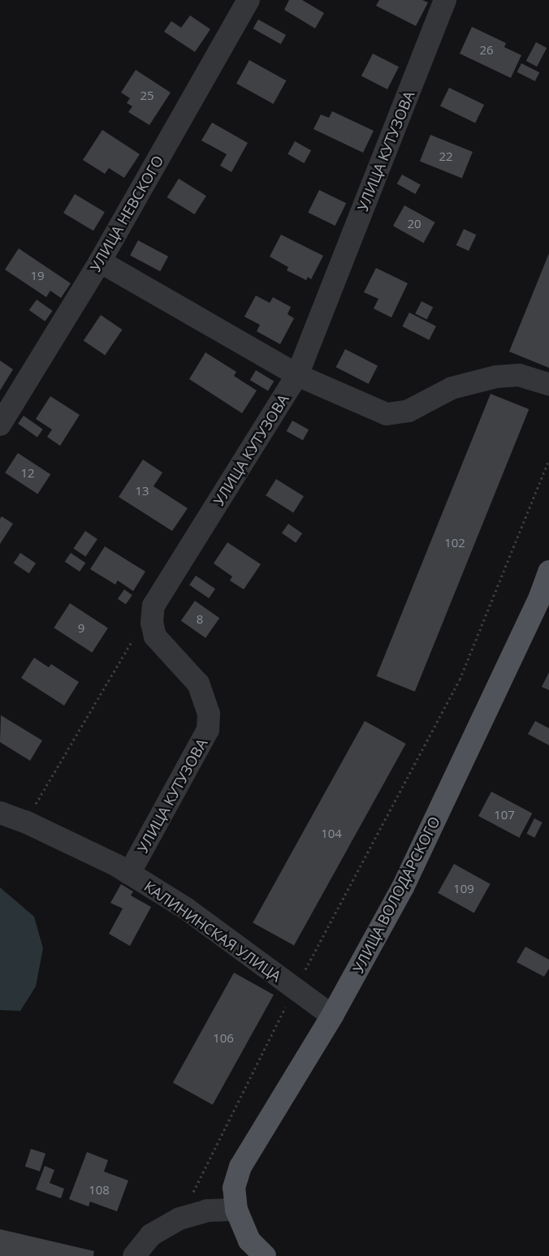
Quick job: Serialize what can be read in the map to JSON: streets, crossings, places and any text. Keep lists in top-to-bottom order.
{
  "streets": {
    "main road": ["УЛИЦА ВОЛОДАРСКОГО"],
    "street": ["УЛИЦА КУТУЗОВА", "УЛИЦА НЕВСКОГО", "КАЛИНИНСКАЯ УЛИЦА"]
  },
  "crossings": [
    ["УЛИЦА КУТУЗОВА", "КАЛИНИНСКАЯ УЛИЦА"],
    ["УЛИЦА ВОЛОДАРСКОГО", "КАЛИНИНСКАЯ УЛИЦА"]
  ],
  "house_numbers": [
    "26",
    "25",
    "22",
    "20",
    "19",
    "12",
    "13",
    "102",
    "8",
    "9",
    "107",
    "104",
    "109",
    "106",
    "108"
  ]
}
